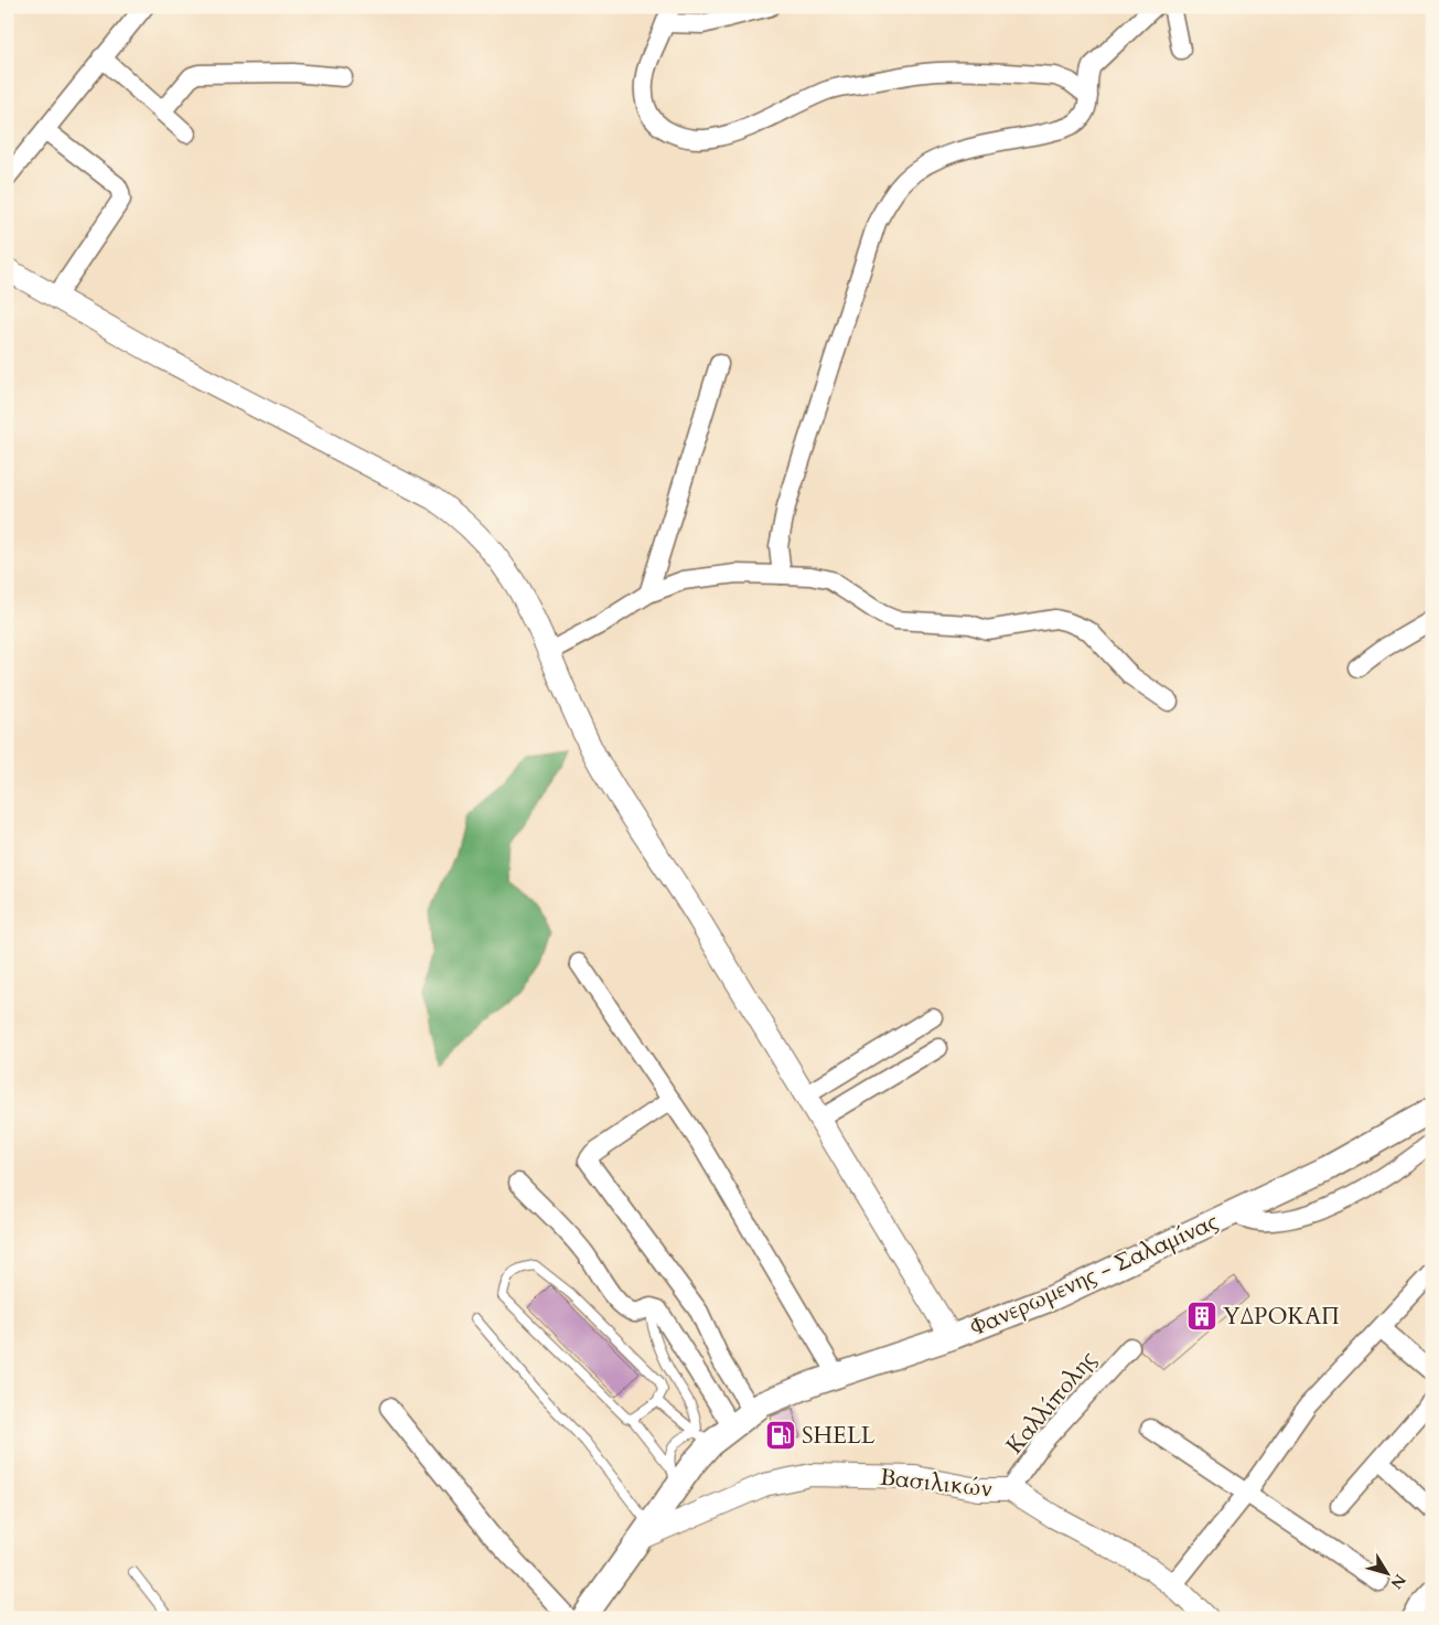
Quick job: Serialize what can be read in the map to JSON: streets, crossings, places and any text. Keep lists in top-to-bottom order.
{
  "streets": {
    "main road": ["Φανερωμενης - Σαλαμίνας"],
    "street": ["Καλλίπολης", "Βασιλικών"]
  },
  "crossings": [
    ["Φανερωμενης - Σαλαμίνας", "Βασιλικών"],
    ["Καλλίπολης", "Βασιλικών"]
  ],
  "places": {
    "building": ["ΥΔΡΟΚΑΠ"],
    "fuel station": ["SHELL"]
  },
  "north": "bottom right"
}
